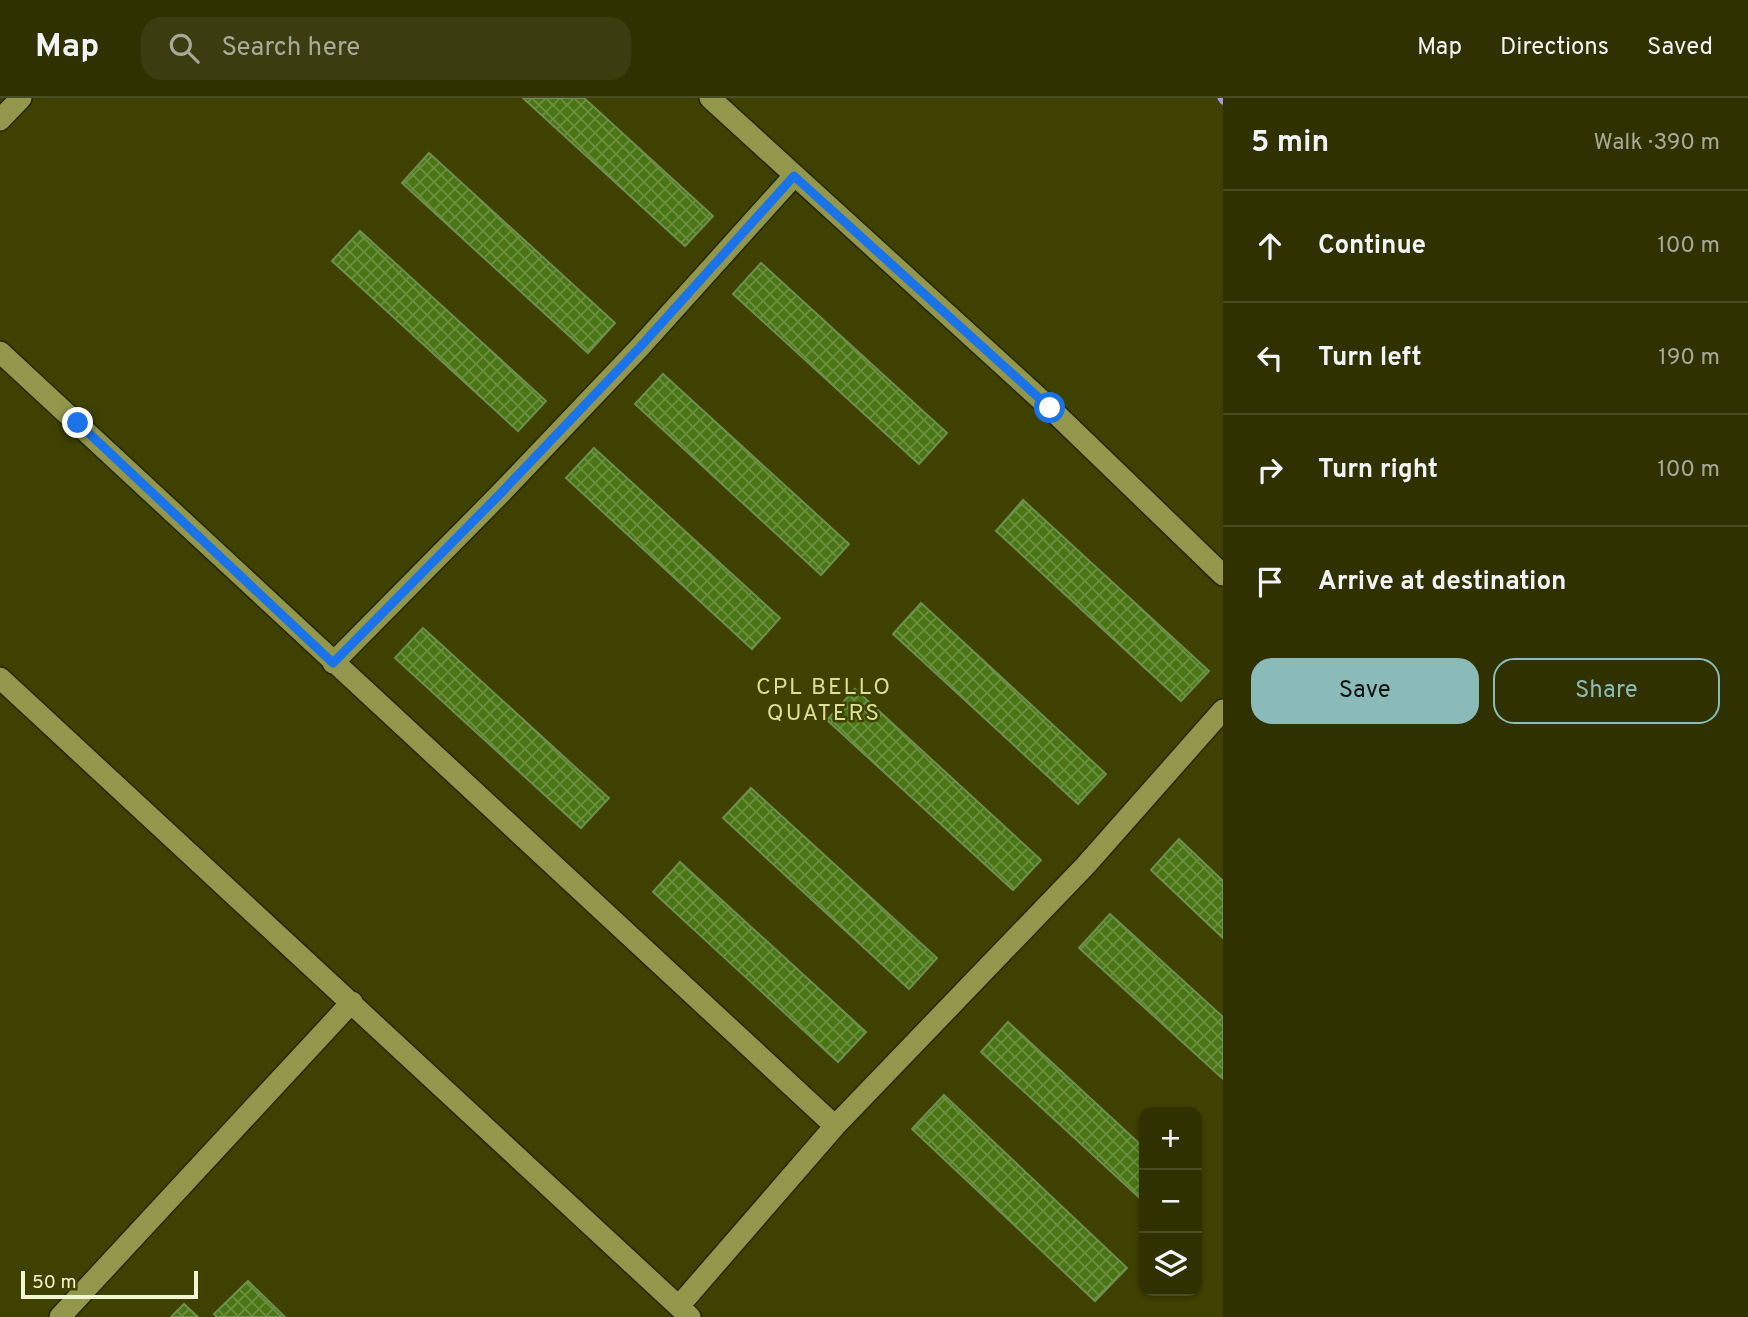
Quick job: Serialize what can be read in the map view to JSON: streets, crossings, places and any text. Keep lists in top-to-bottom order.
{
  "districts": ["CPL BELLO QUATERS"],
  "scale_bar": "50 m",
  "page": {
    "header": "Map",
    "search": "Search here",
    "nav": ["Map", "Directions", "Saved"],
    "heading": ["5 min", "Walk · 390 m"],
    "list": [
      ["Continue", "100 m"],
      ["Turn left", "190 m"],
      ["Turn right", "100 m"],
      "Arrive at destination"
    ],
    "buttons": ["Save", "Share"],
    "map_buttons": ["+", "−"],
    "scale": "50 m"
  }
}
